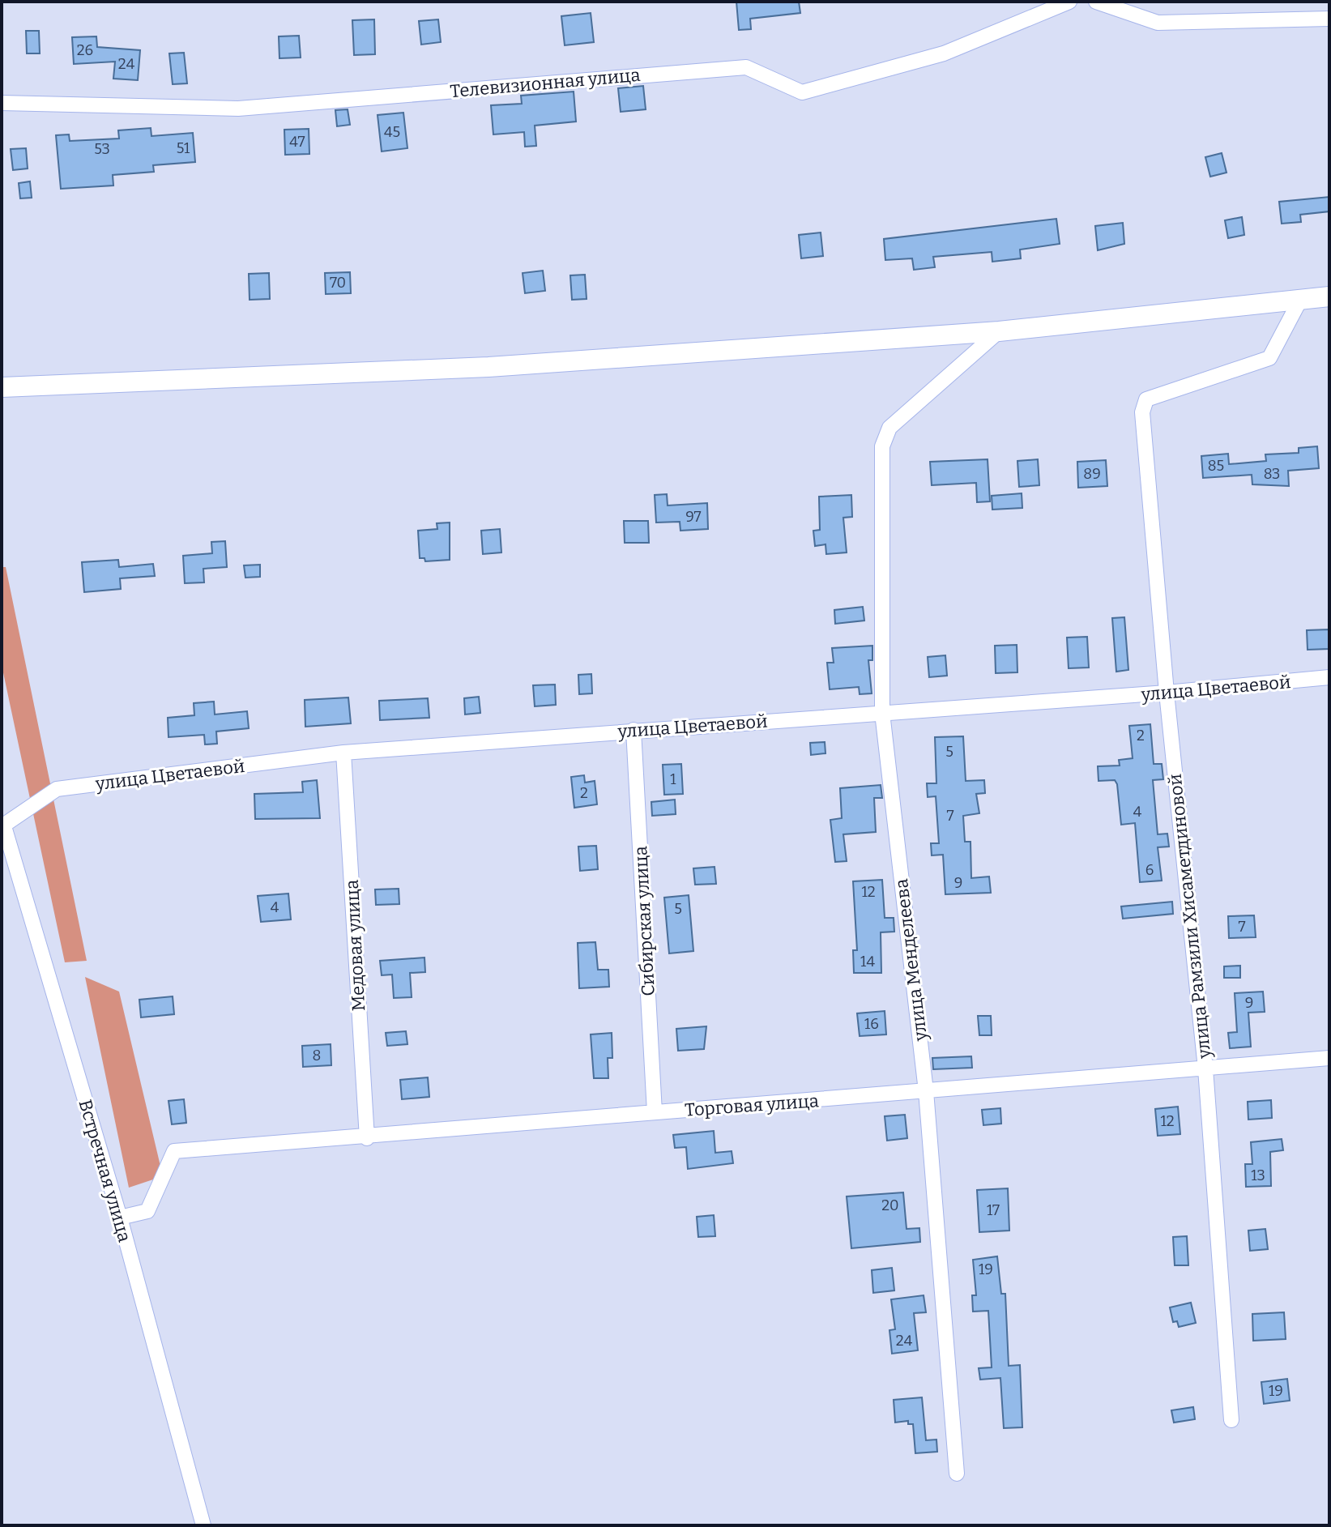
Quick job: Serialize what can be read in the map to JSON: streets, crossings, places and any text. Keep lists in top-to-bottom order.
{
  "streets": {
    "street": [
      "Телевизионная улица",
      "улица Цветаевой",
      "улица Рамзили Хисаметдиновой",
      "Сибирская улица",
      "Медовая улица",
      "улица Менделеева",
      "Торговая улица",
      "Встречная улица"
    ]
  },
  "crossings": [
    ["улица Цветаевой", "улица Рамзили Хисаметдиновой"],
    ["улица Цветаевой", "Сибирская улица"],
    ["улица Цветаевой", "Медовая улица"],
    ["улица Цветаевой", "улица Менделеева"],
    ["улица Цветаевой", "Встречная улица"],
    ["улица Рамзили Хисаметдиновой", "Торговая улица"],
    ["Сибирская улица", "Торговая улица"],
    ["Медовая улица", "Торговая улица"],
    ["улица Менделеева", "Торговая улица"],
    ["Торговая улица", "Встречная улица"]
  ],
  "house_numbers": [
    "26",
    "24",
    "45",
    "47",
    "51",
    "53",
    "70",
    "85",
    "89",
    "83",
    "97",
    "2",
    "5",
    "1",
    "2",
    "4",
    "7",
    "6",
    "9",
    "12",
    "4",
    "5",
    "7",
    "14",
    "9",
    "16",
    "8",
    "12",
    "13",
    "20",
    "17",
    "19",
    "24",
    "19"
  ]
}
